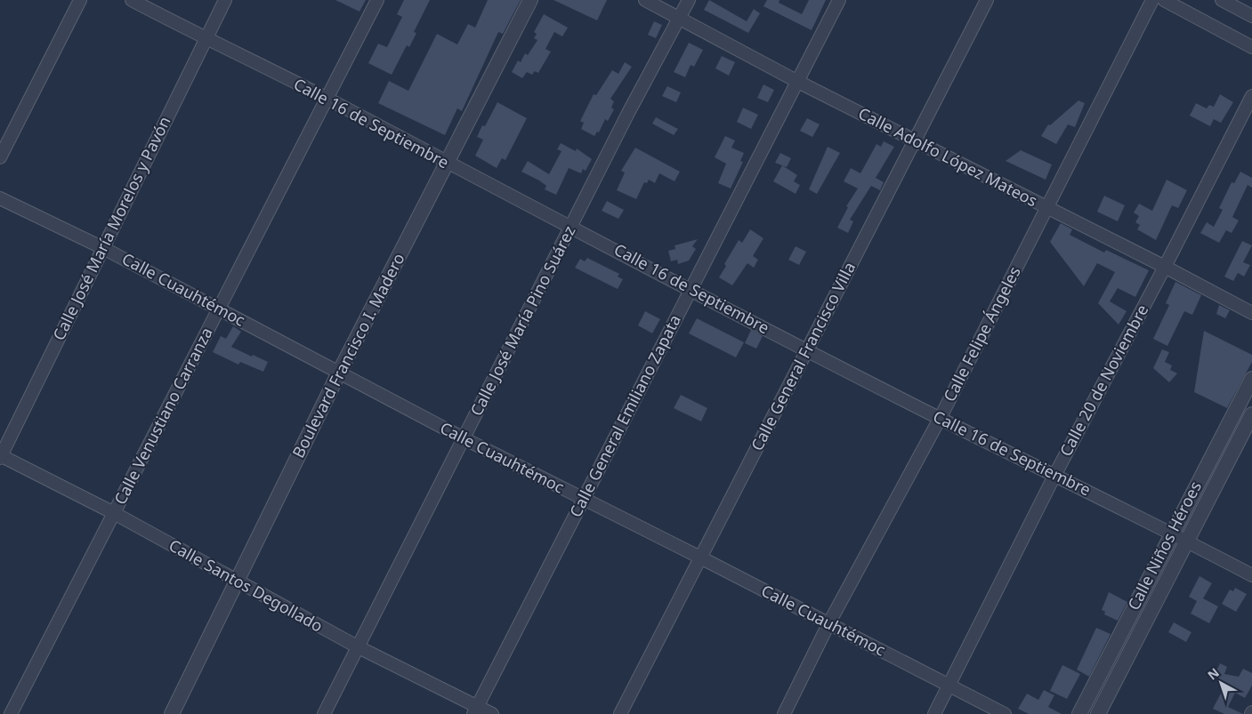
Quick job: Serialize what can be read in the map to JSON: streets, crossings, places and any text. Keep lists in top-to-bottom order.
{
  "streets": {
    "street": [
      "Calle 16 de Septiembre",
      "Calle Adolfo López Mateos",
      "Calle José María Morelos y Pavón",
      "Calle Cuauhtémoc",
      "Calle José María Pino Suárez",
      "Calle Felipe Ángeles",
      "Boulevard Francisco I. Madero",
      "Calle General Francisco Villa",
      "Calle 20 de Noviembre",
      "Calle Venustiano Carranza",
      "Calle General Emiliano Zapata",
      "Calle Niños Héroes",
      "Calle Santos Degollado"
    ]
  },
  "crossings": [
    ["Calle 16 de Septiembre", "Calle José María Morelos y Pavón"],
    ["Calle 16 de Septiembre", "Calle José María Pino Suárez"],
    ["Calle 16 de Septiembre", "Calle Felipe Ángeles"],
    ["Calle 16 de Septiembre", "Boulevard Francisco I. Madero"],
    ["Calle 16 de Septiembre", "Calle General Francisco Villa"],
    ["Calle 16 de Septiembre", "Calle 20 de Noviembre"],
    ["Calle 16 de Septiembre", "Calle Venustiano Carranza"],
    ["Calle 16 de Septiembre", "Calle General Emiliano Zapata"],
    ["Calle 16 de Septiembre", "Calle Niños Héroes"],
    ["Calle Adolfo López Mateos", "Calle José María Pino Suárez"],
    ["Calle Adolfo López Mateos", "Calle Felipe Ángeles"],
    ["Calle Adolfo López Mateos", "Calle General Francisco Villa"],
    ["Calle Adolfo López Mateos", "Calle 20 de Noviembre"],
    ["Calle Adolfo López Mateos", "Calle General Emiliano Zapata"],
    ["Calle José María Morelos y Pavón", "Calle Cuauhtémoc"],
    ["Calle José María Morelos y Pavón", "Calle Santos Degollado"],
    ["Calle Cuauhtémoc", "Calle José María Pino Suárez"],
    ["Calle Cuauhtémoc", "Calle Felipe Ángeles"],
    ["Calle Cuauhtémoc", "Boulevard Francisco I. Madero"],
    ["Calle Cuauhtémoc", "Calle General Francisco Villa"],
    ["Calle Cuauhtémoc", "Calle 20 de Noviembre"],
    ["Calle Cuauhtémoc", "Calle Venustiano Carranza"],
    ["Calle Cuauhtémoc", "Calle General Emiliano Zapata"],
    ["Calle José María Pino Suárez", "Calle Santos Degollado"],
    ["Boulevard Francisco I. Madero", "Calle Santos Degollado"],
    ["Calle Venustiano Carranza", "Calle Santos Degollado"],
    ["Calle General Emiliano Zapata", "Calle Santos Degollado"]
  ],
  "north": "top left"
}
